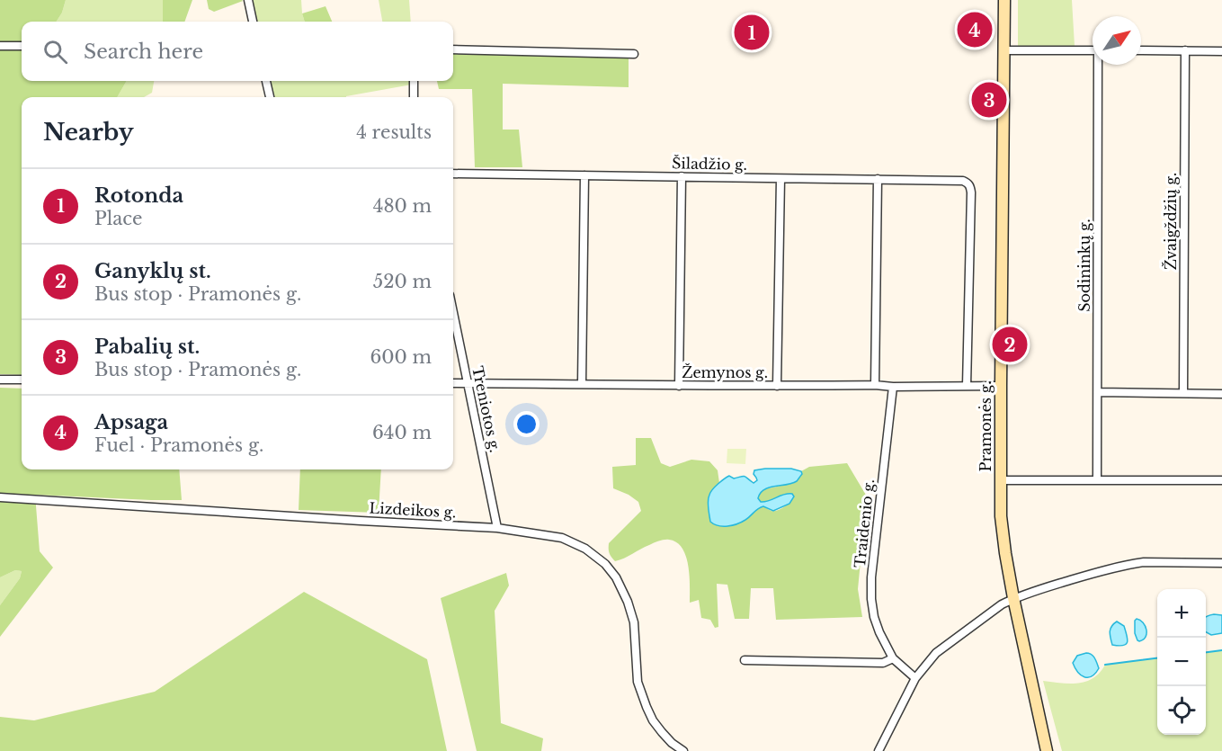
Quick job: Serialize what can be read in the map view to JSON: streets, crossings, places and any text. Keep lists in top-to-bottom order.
{
  "streets": {
    "main road": ["Pramonės g."],
    "street": [
      "Šiladžio g.",
      "Žvaigždžių g.",
      "Sodininkų g.",
      "Žemynos g.",
      "Treniotos g.",
      "Lizdeikos g.",
      "Traidenio g."
    ]
  },
  "crossings": [
    ["Šiladžio g.", "Žemynos g."],
    ["Žemynos g.", "Treniotos g."],
    ["Žemynos g.", "Pramonės g."],
    ["Žemynos g.", "Traidenio g."],
    ["Treniotos g.", "Lizdeikos g."]
  ],
  "north": "top right",
  "page": {
    "pins": [
      "4",
      "1",
      "3",
      "2"
    ],
    "search": "Search here",
    "heading": ["Nearby", "4 results"],
    "list": [
      {
        "mark": "1",
        "name": "Rotonda",
        "note": "Place",
        "value": "480 m"
      },
      {
        "mark": "2",
        "name": "Ganyklų st.",
        "note": "Bus stop · Pramonės g.",
        "value": "520 m"
      },
      {
        "mark": "3",
        "name": "Pabalių st.",
        "note": "Bus stop · Pramonės g.",
        "value": "600 m"
      },
      {
        "mark": "4",
        "name": "Apsaga",
        "note": "Fuel · Pramonės g.",
        "value": "640 m"
      }
    ],
    "map_buttons": ["+", "−"]
  }
}
